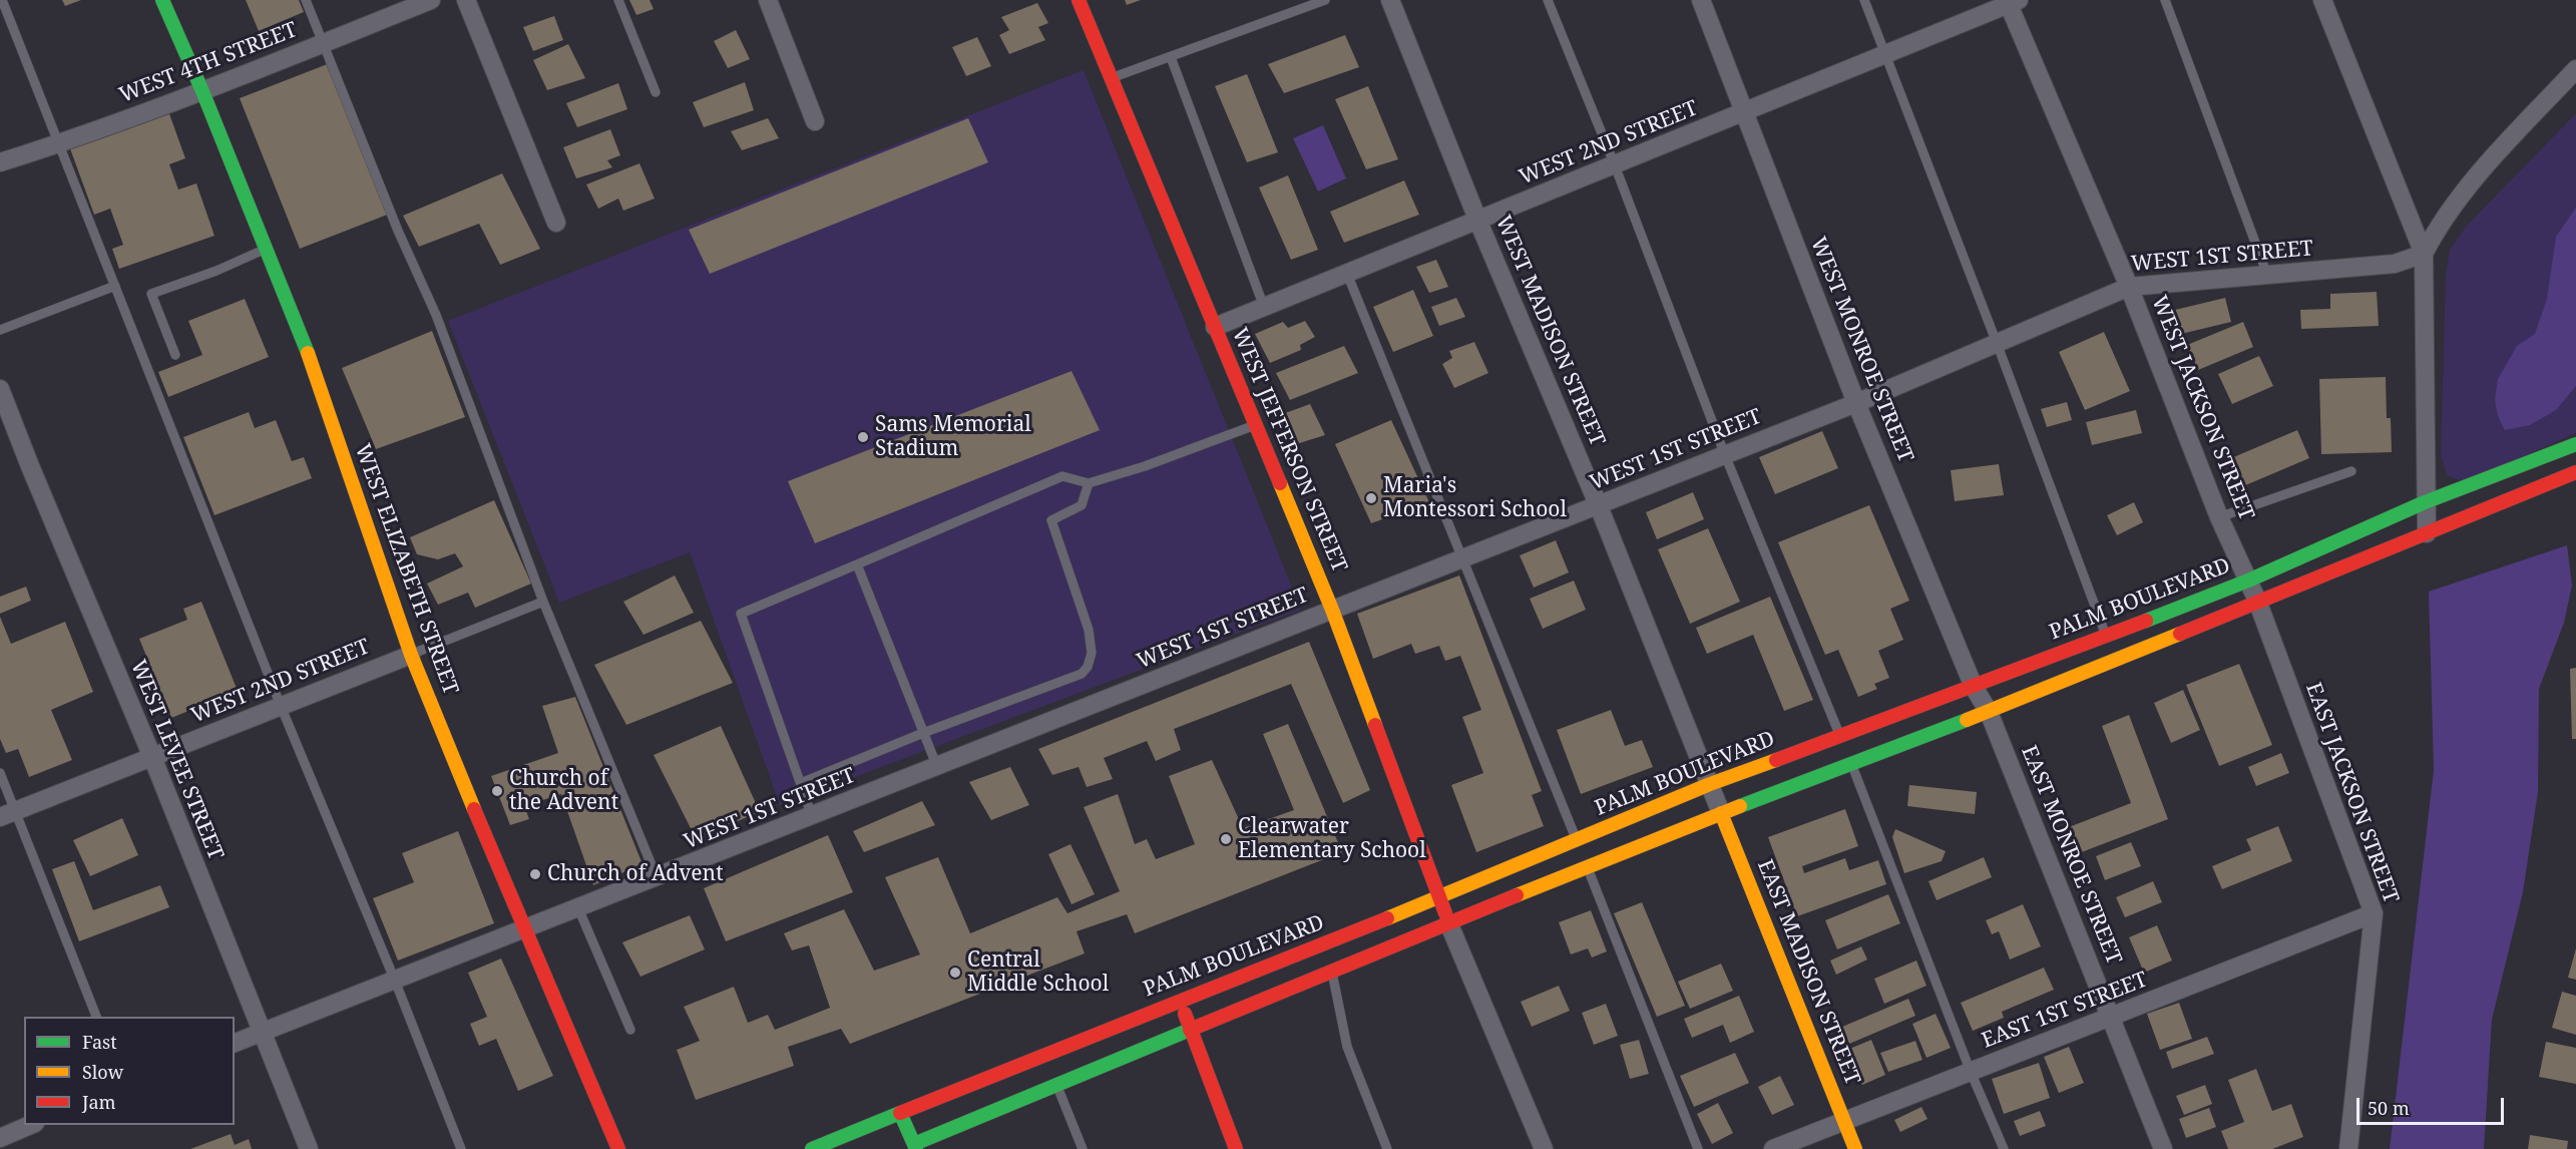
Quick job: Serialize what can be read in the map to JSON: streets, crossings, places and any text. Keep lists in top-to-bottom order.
{
  "streets": {
    "main road": [
      "WEST JEFFERSON STREET",
      "WEST ELIZABETH STREET",
      "PALM BOULEVARD",
      "EAST MADISON STREET"
    ],
    "street": [
      "WEST 4TH STREET",
      "WEST 2ND STREET",
      "WEST 1ST STREET",
      "WEST MADISON STREET",
      "WEST MONROE STREET",
      "WEST JACKSON STREET",
      "WEST LEVEE STREET",
      "EAST JACKSON STREET",
      "EAST MONROE STREET",
      "EAST 1ST STREET"
    ]
  },
  "crossings": [
    ["WEST 4TH STREET", "WEST ELIZABETH STREET"],
    ["WEST 2ND STREET", "WEST MADISON STREET"],
    ["WEST 2ND STREET", "WEST MONROE STREET"],
    ["WEST 2ND STREET", "WEST JACKSON STREET"],
    ["WEST 2ND STREET", "WEST JEFFERSON STREET"],
    ["WEST 2ND STREET", "WEST ELIZABETH STREET"],
    ["WEST 2ND STREET", "WEST LEVEE STREET"],
    ["WEST 1ST STREET", "WEST MADISON STREET"],
    ["WEST 1ST STREET", "WEST MONROE STREET"],
    ["WEST 1ST STREET", "WEST JACKSON STREET"],
    ["WEST 1ST STREET", "WEST JEFFERSON STREET"],
    ["WEST 1ST STREET", "WEST ELIZABETH STREET"],
    ["WEST 1ST STREET", "WEST LEVEE STREET"],
    ["WEST MADISON STREET", "PALM BOULEVARD"],
    ["WEST MADISON STREET", "EAST MADISON STREET"],
    ["WEST MONROE STREET", "PALM BOULEVARD"],
    ["WEST MONROE STREET", "EAST MONROE STREET"],
    ["WEST JACKSON STREET", "PALM BOULEVARD"],
    ["WEST JACKSON STREET", "EAST JACKSON STREET"],
    ["WEST JEFFERSON STREET", "PALM BOULEVARD"],
    ["PALM BOULEVARD", "EAST JACKSON STREET"],
    ["PALM BOULEVARD", "EAST MONROE STREET"],
    ["PALM BOULEVARD", "EAST MADISON STREET"],
    ["EAST JACKSON STREET", "EAST 1ST STREET"],
    ["EAST MONROE STREET", "EAST 1ST STREET"],
    ["EAST MADISON STREET", "EAST 1ST STREET"]
  ],
  "places": [
    "Sams Memorial Stadium",
    "Maria's Montessori School",
    "Church of the Advent",
    "Clearwater Elementary School",
    "Church of Advent",
    "Central Middle School"
  ],
  "legend": ["Fast", "Slow", "Jam"],
  "scale_bar": "50 m"
}
